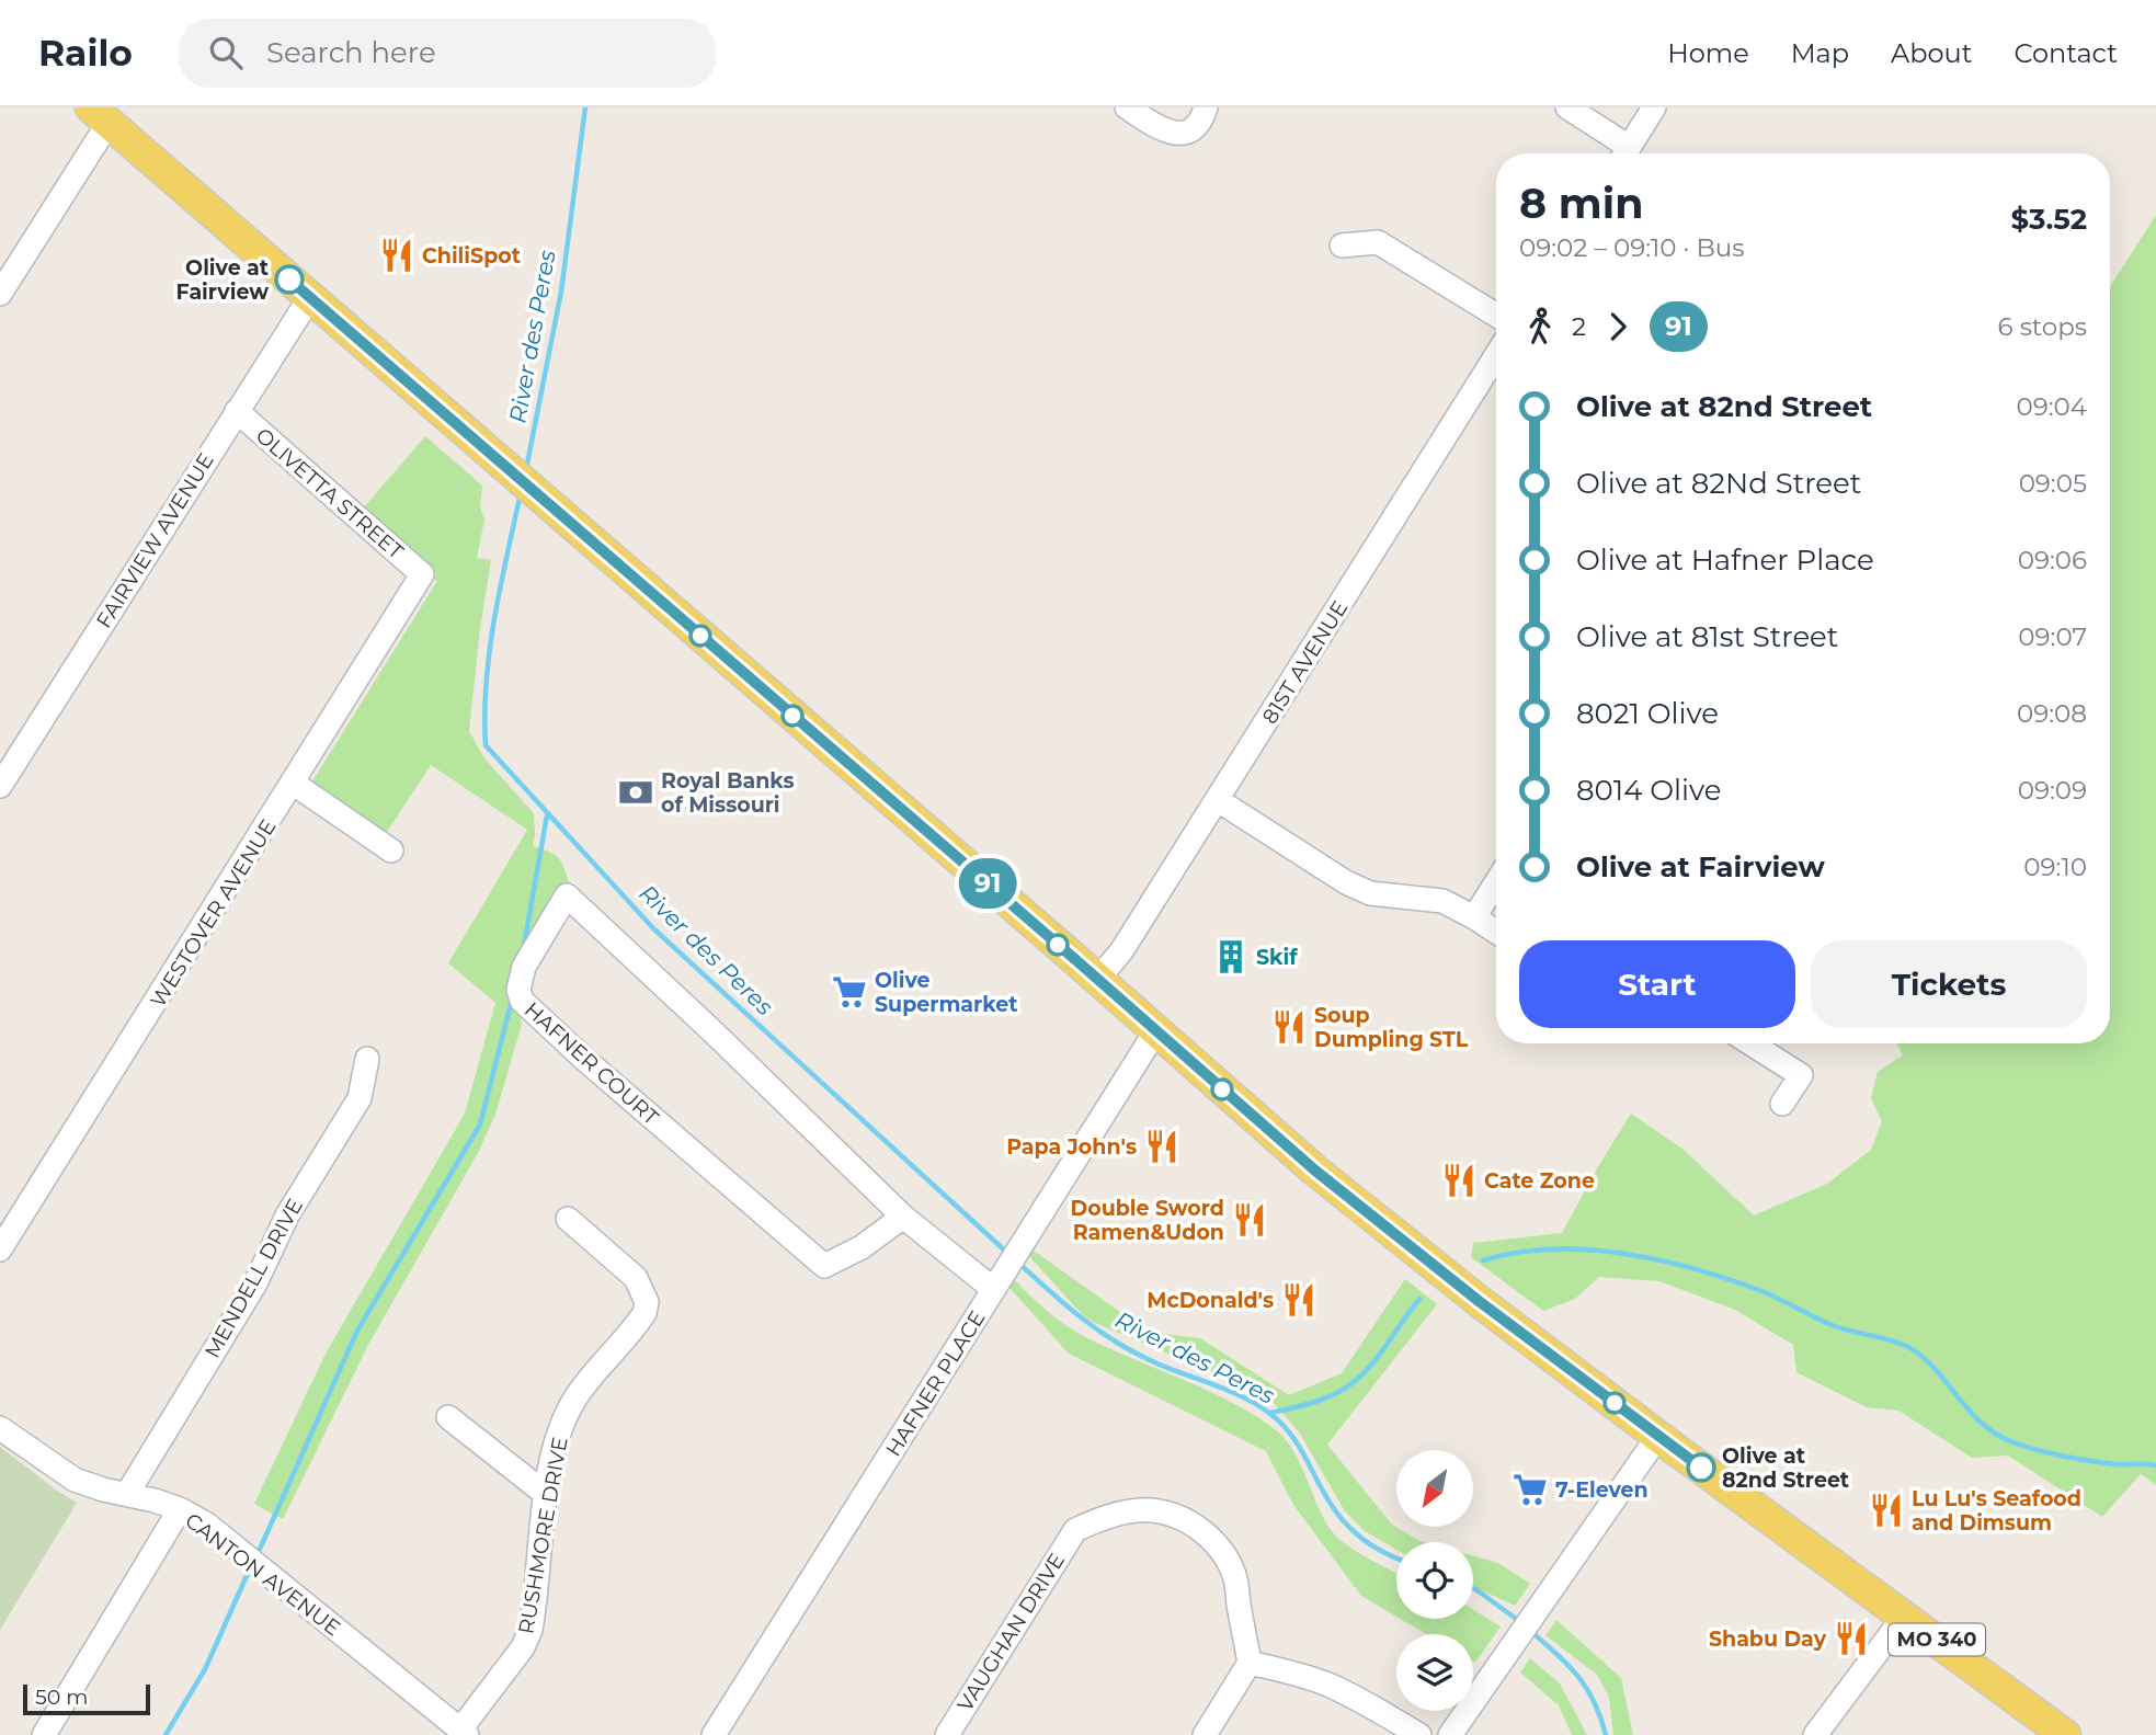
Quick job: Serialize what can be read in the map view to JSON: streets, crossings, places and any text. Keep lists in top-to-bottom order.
{
  "streets": {
    "main road": ["MO 340"],
    "street": [
      "OLIVETTA STREET",
      "FAIRVIEW AVENUE",
      "81ST AVENUE",
      "WESTOVER AVENUE",
      "HAFNER COURT",
      "MENDELL DRIVE",
      "HAFNER PLACE",
      "RUSHMORE DRIVE",
      "CANTON AVENUE",
      "VAUGHAN DRIVE"
    ]
  },
  "crossings": [
    ["OLIVETTA STREET", "FAIRVIEW AVENUE"],
    ["OLIVETTA STREET", "WESTOVER AVENUE"],
    ["FAIRVIEW AVENUE", "MO 340"],
    ["81ST AVENUE", "MO 340"],
    ["HAFNER COURT", "HAFNER PLACE"],
    ["MENDELL DRIVE", "CANTON AVENUE"],
    ["HAFNER PLACE", "MO 340"],
    ["RUSHMORE DRIVE", "CANTON AVENUE"]
  ],
  "water": ["River des Peres"],
  "places": {
    "restaurant": [
      "ChiliSpot",
      "Soup Dumpling STL",
      "Papa John's",
      "Cate Zone",
      "Double Sword Ramen&Udon",
      "McDonald's",
      "Lu Lu's Seafood and Dimsum",
      "Shabu Day"
    ],
    "other": ["Olive at Fairview", "Olive at 82nd Street"],
    "bank": ["Royal Banks of Missouri"],
    "building": ["Skif"],
    "supermarket": ["Olive Supermarket", "7-Eleven"]
  },
  "lines": ["bus line 91"],
  "scale_bar": "50 m",
  "north": "bottom left",
  "page": {
    "header": "Railo",
    "search": "Search here",
    "nav": [
      "Home",
      "Map",
      "About",
      "Contact"
    ],
    "on_map": "91",
    "heading": ["8 min", "09:02 – 09:10 · Bus", "$3.52"],
    "legs": ["2", "91", "6 stops"],
    "list": [
      {
        "name": "Olive at 82nd Street",
        "value": "09:04"
      },
      {
        "name": "Olive at 82Nd Street",
        "value": "09:05"
      },
      {
        "name": "Olive at Hafner Place",
        "value": "09:06"
      },
      {
        "name": "Olive at 81st Street",
        "value": "09:07"
      },
      {
        "name": "8021 Olive",
        "value": "09:08"
      },
      {
        "name": "8014 Olive",
        "value": "09:09"
      },
      {
        "name": "Olive at Fairview",
        "value": "09:10"
      }
    ],
    "buttons": ["Start", "Tickets"],
    "scale": "50 m"
  }
}
